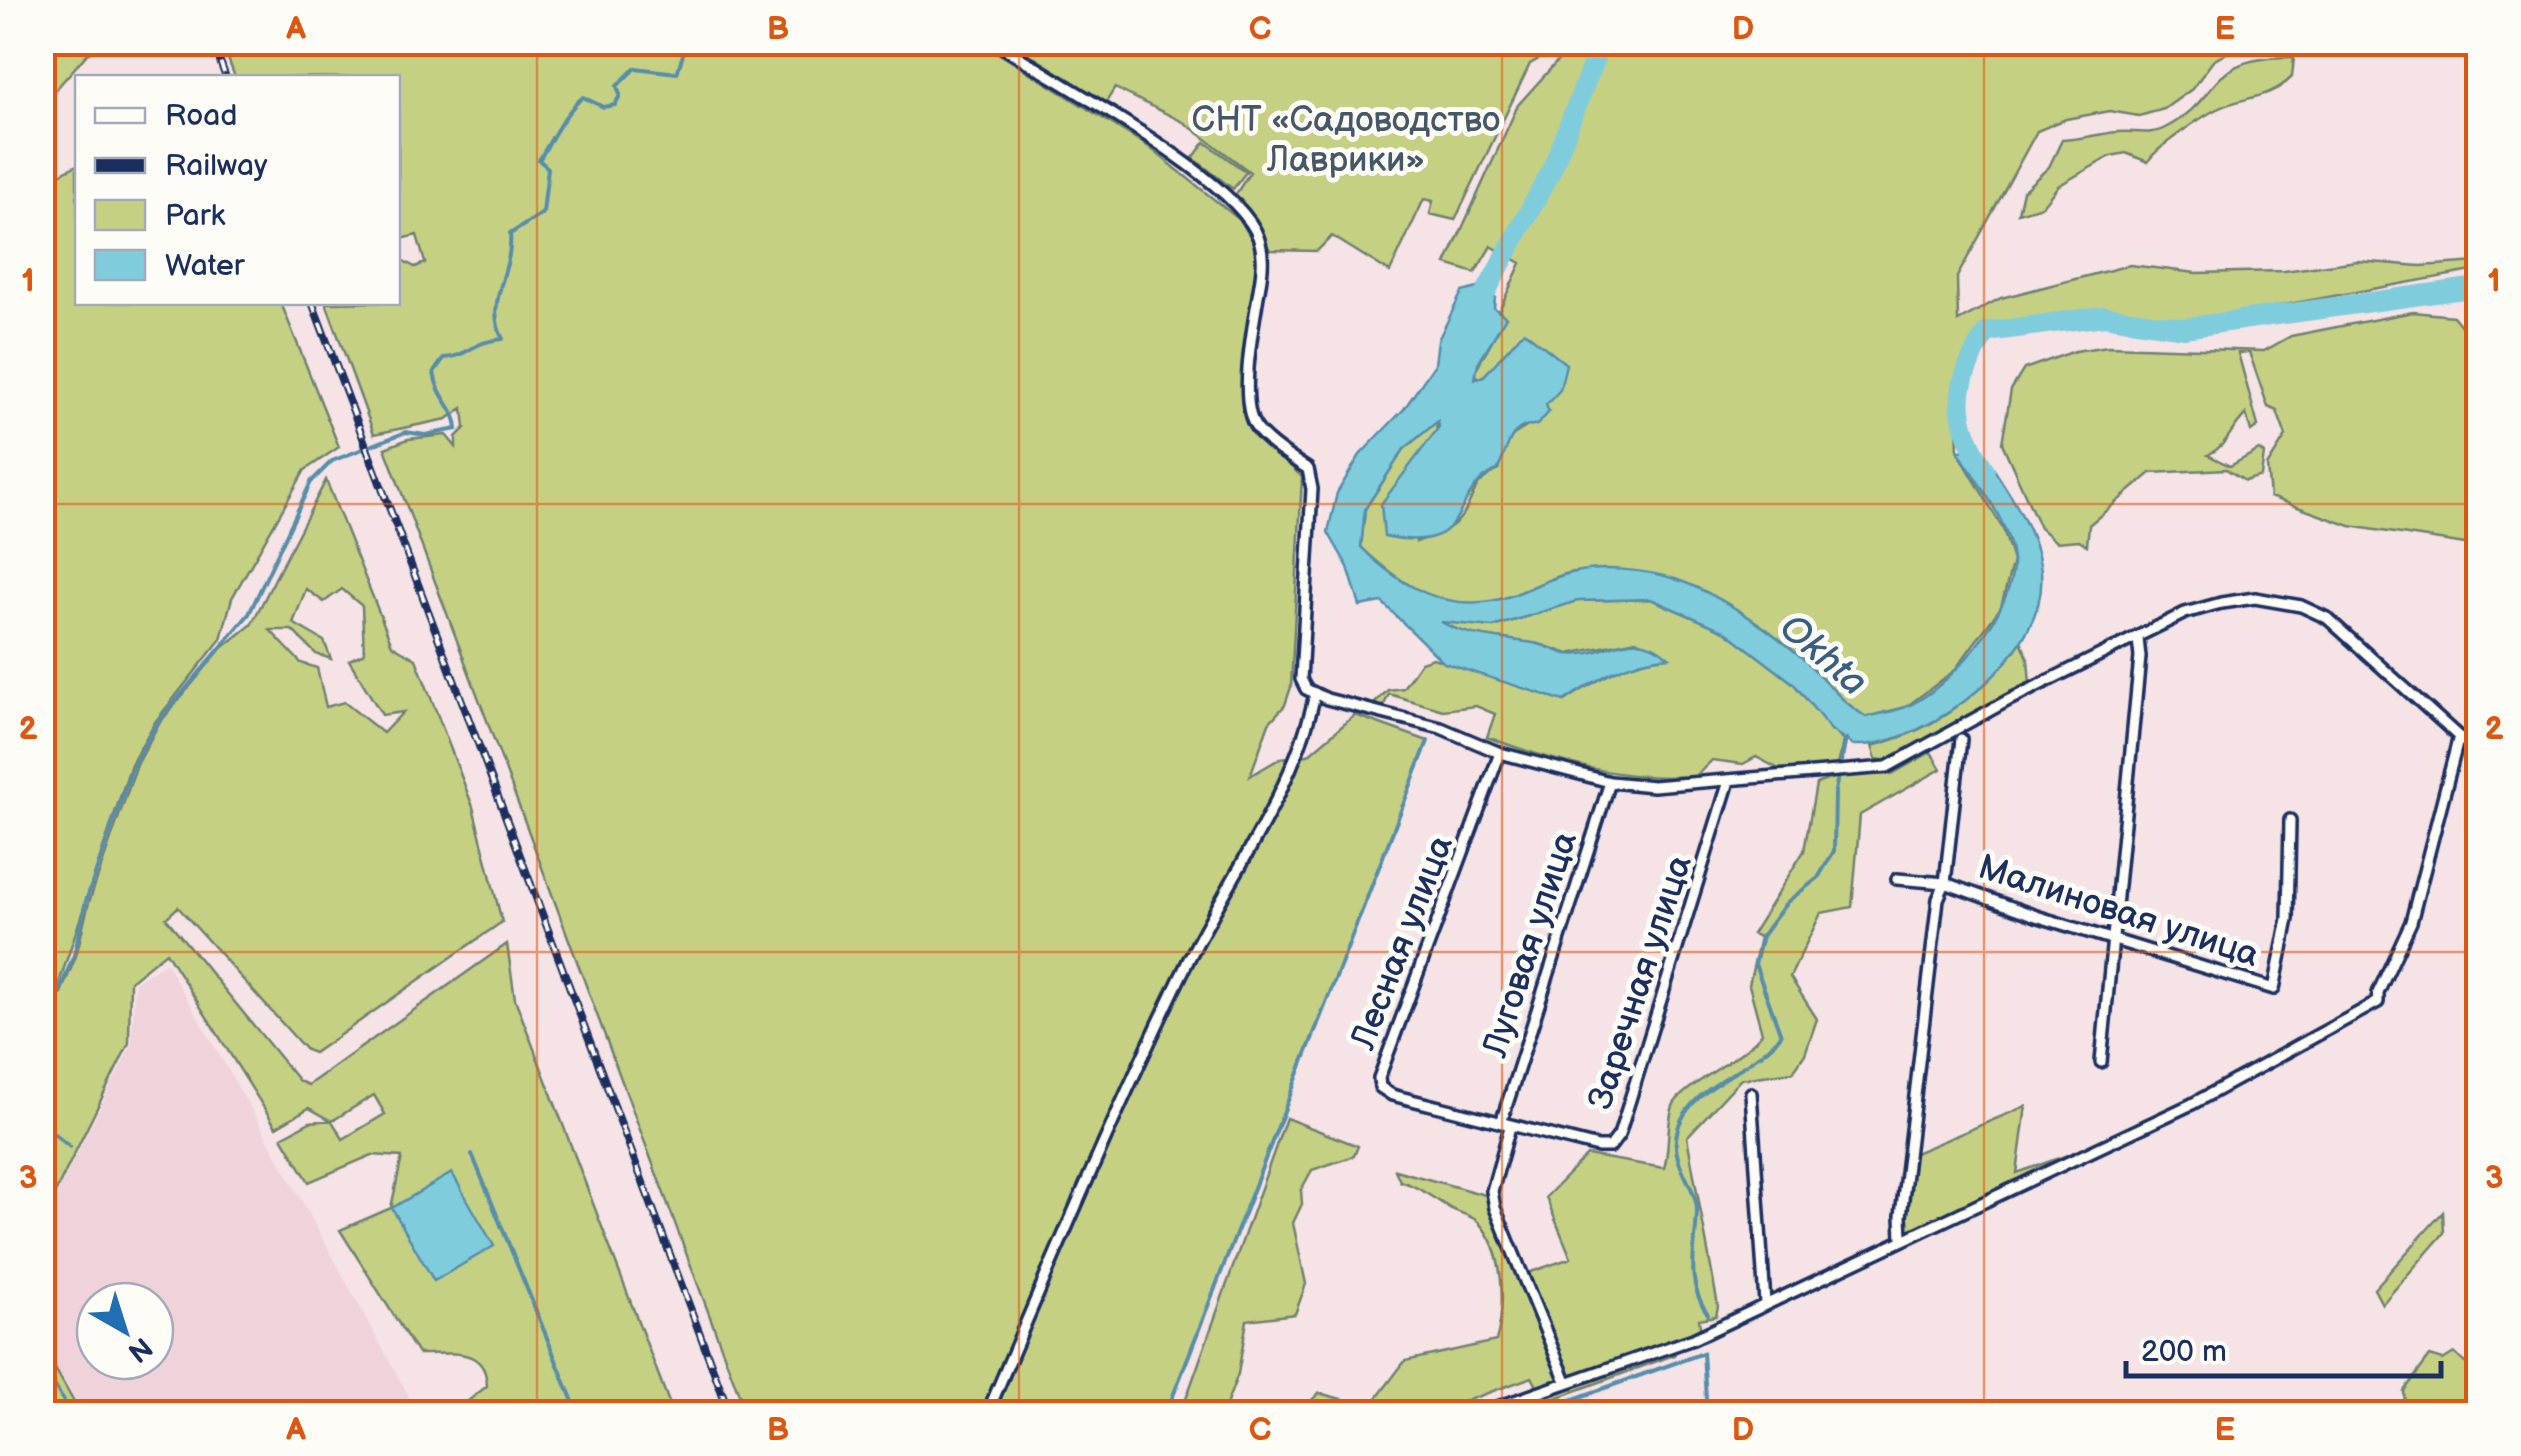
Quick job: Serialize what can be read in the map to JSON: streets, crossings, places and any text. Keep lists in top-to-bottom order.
{
  "streets": {
    "street": [
      "Малиновая улица",
      "Лесная улица",
      "Луговая улица",
      "Заречная улица"
    ]
  },
  "crossings": [
    ["Лесная улица", "Луговая улица"],
    ["Лесная улица", "Заречная улица"],
    ["Луговая улица", "Заречная улица"]
  ],
  "water": ["Okhta"],
  "parks": ["СНТ «Садоводство Лаврики»"],
  "legend": [
    "Road",
    "Railway",
    "Park",
    "Water"
  ],
  "scale_bar": "200 m",
  "north": "bottom right",
  "grid": {
    "columns": [
      "A",
      "B",
      "C",
      "D",
      "E"
    ],
    "rows": ["1", "2", "3"]
  }
}
